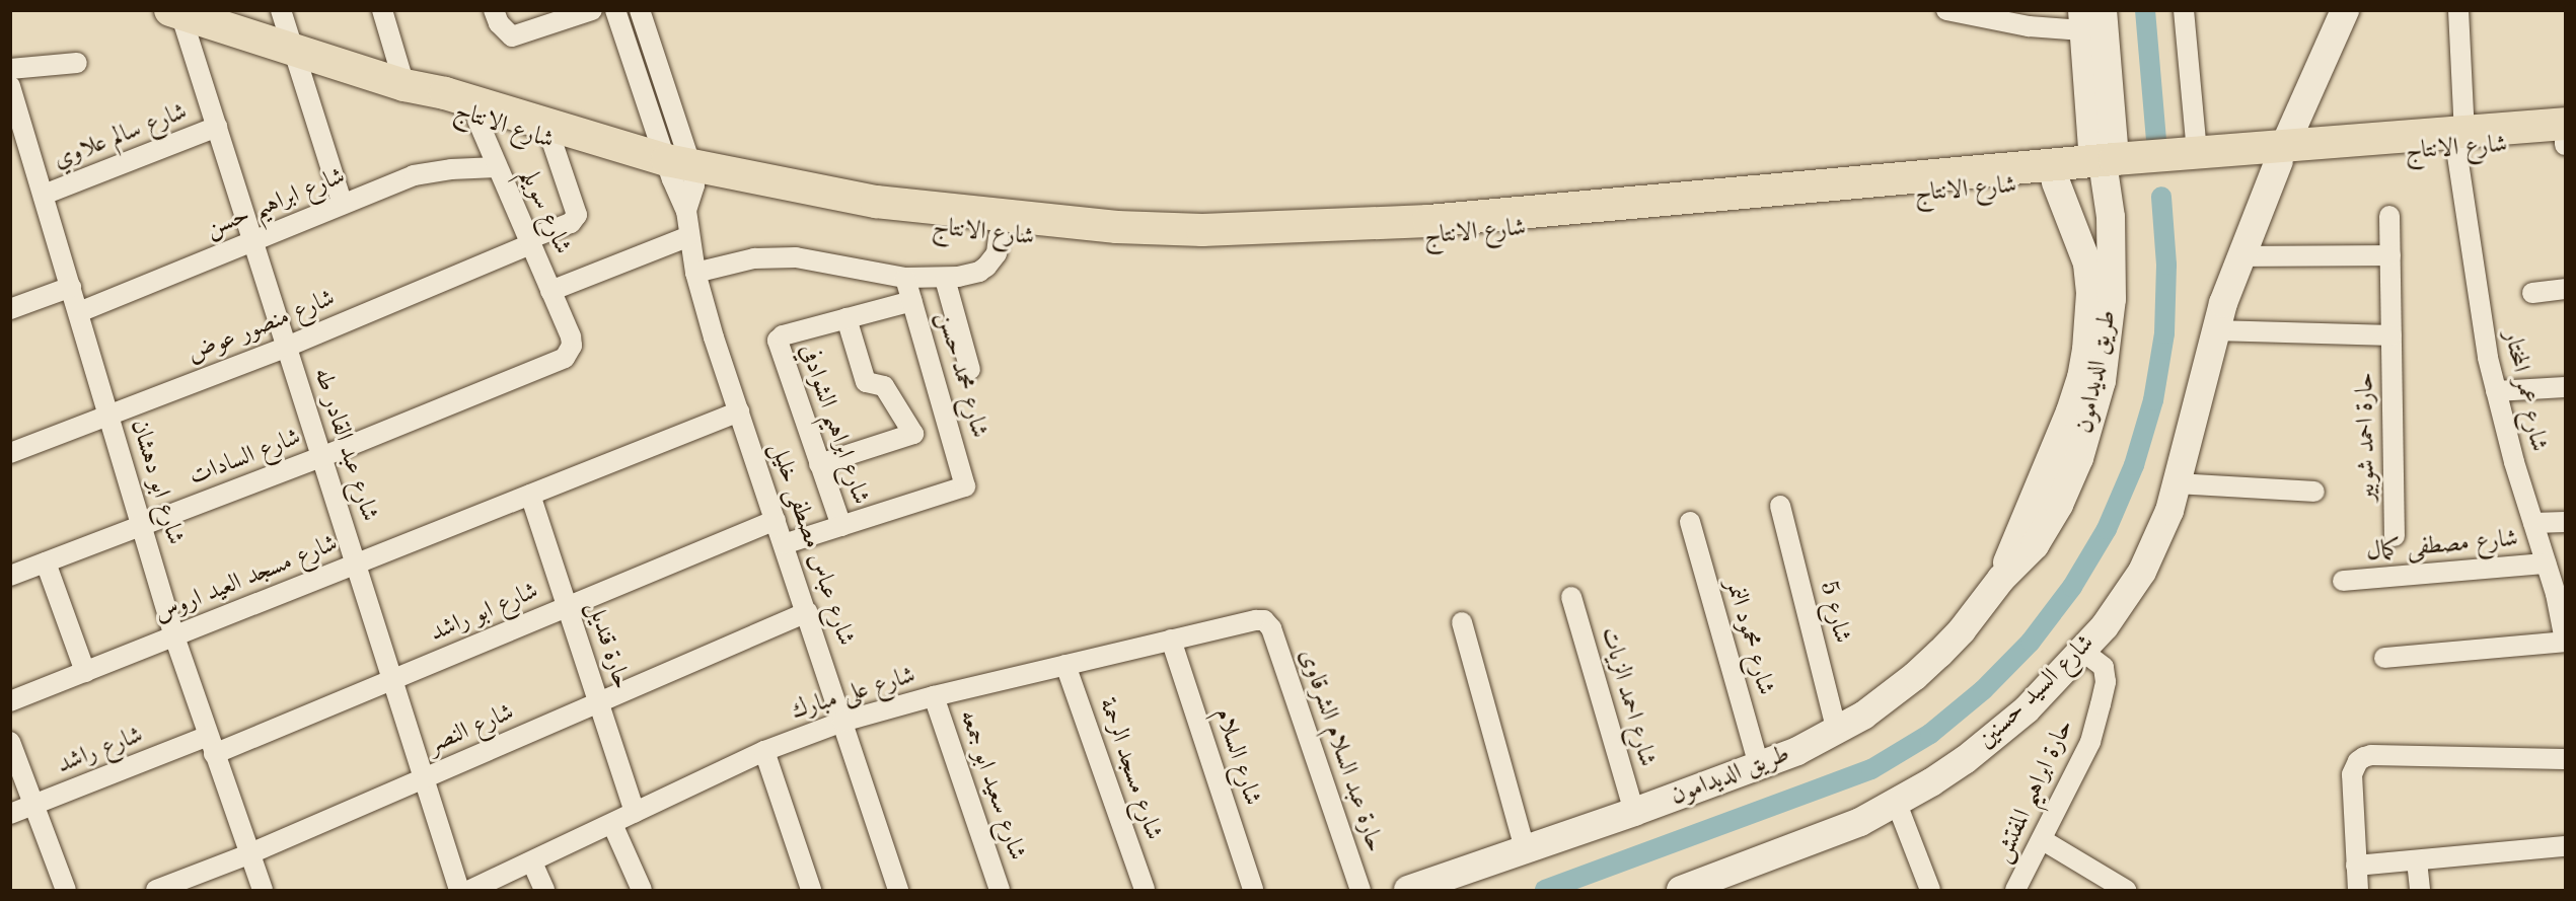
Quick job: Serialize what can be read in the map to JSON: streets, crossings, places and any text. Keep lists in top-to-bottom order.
{
  "streets": {
    "main road": ["شارع الانتاج", "طريق الديدامون", "شارع السيد حسنين"],
    "street": [
      "شارع سالم علاوي",
      "شارع ابراهيم حسن",
      "شارع سويلم",
      "شارع منصور عوض",
      "شارع محمد حسن",
      "شارع عمر المختار",
      "شارع ابراهيم الشوادفي",
      "حارة احمد شوبير",
      "شارع عبد القادر طه",
      "شارع السادات",
      "شارع ابو دهشان",
      "شارع عباس مصطفى خليل",
      "شارع مصطفى كمال",
      "شارع مسجد العيد اروس",
      "شارع 5",
      "شارع ابو راشد",
      "شارع محمود النمر",
      "حارة قنديل",
      "شارع على مبارك",
      "شارع احمد الزيات",
      "شارع النصر",
      "شارع راشد",
      "حارة عبد السلام الشرقاوى",
      "شارع السلام",
      "شارع مسجد الرحمة",
      "شارع سعيد ابو جمعه",
      "حارة ابراهيم المفتش"
    ]
  },
  "crossings": [
    ["شارع الانتاج", "شارع سويلم"],
    ["شارع الانتاج", "شارع منصور عوض"],
    ["شارع الانتاج", "طريق الديدامون"],
    ["شارع الانتاج", "شارع عمر المختار"],
    ["شارع الانتاج", "شارع عبد القادر طه"],
    ["شارع الانتاج", "شارع عباس مصطفى خليل"],
    ["شارع الانتاج", "شارع السيد حسنين"],
    ["شارع سالم علاوي", "شارع عبد القادر طه"],
    ["شارع سالم علاوي", "شارع ابو دهشان"],
    ["شارع ابراهيم حسن", "شارع سويلم"],
    ["شارع ابراهيم حسن", "شارع عبد القادر طه"],
    ["شارع ابراهيم حسن", "شارع ابو دهشان"],
    ["شارع سويلم", "شارع منصور عوض"],
    ["شارع سويلم", "شارع السادات"],
    ["شارع منصور عوض", "شارع عبد القادر طه"],
    ["شارع منصور عوض", "شارع ابو دهشان"],
    ["طريق الديدامون", "شارع 5"],
    ["طريق الديدامون", "شارع محمود النمر"],
    ["طريق الديدامون", "شارع احمد الزيات"],
    ["شارع محمد حسن", "شارع ابراهيم الشوادفي"],
    ["شارع عمر المختار", "شارع مصطفى كمال"],
    ["شارع عبد القادر طه", "شارع السادات"],
    ["شارع عبد القادر طه", "شارع مسجد العيد اروس"],
    ["شارع عبد القادر طه", "شارع ابو راشد"],
    ["شارع عبد القادر طه", "شارع النصر"],
    ["شارع السادات", "شارع ابو دهشان"],
    ["شارع ابو دهشان", "شارع مسجد العيد اروس"],
    ["شارع ابو دهشان", "شارع ابو راشد"],
    ["شارع ابو دهشان", "شارع النصر"],
    ["شارع ابو دهشان", "شارع راشد"],
    ["شارع عباس مصطفى خليل", "شارع مسجد العيد اروس"],
    ["شارع عباس مصطفى خليل", "شارع ابو راشد"],
    ["شارع عباس مصطفى خليل", "شارع على مبارك"],
    ["شارع عباس مصطفى خليل", "شارع النصر"],
    ["شارع مسجد العيد اروس", "حارة قنديل"],
    ["شارع ابو راشد", "حارة قنديل"],
    ["شارع ابو راشد", "شارع راشد"],
    ["حارة قنديل", "شارع على مبارك"],
    ["حارة قنديل", "شارع النصر"],
    ["شارع السيد حسنين", "حارة ابراهيم المفتش"],
    ["شارع على مبارك", "حارة عبد السلام الشرقاوى"],
    ["شارع على مبارك", "شارع السلام"],
    ["شارع على مبارك", "شارع مسجد الرحمة"],
    ["شارع على مبارك", "شارع سعيد ابو جمعه"]
  ]
}
